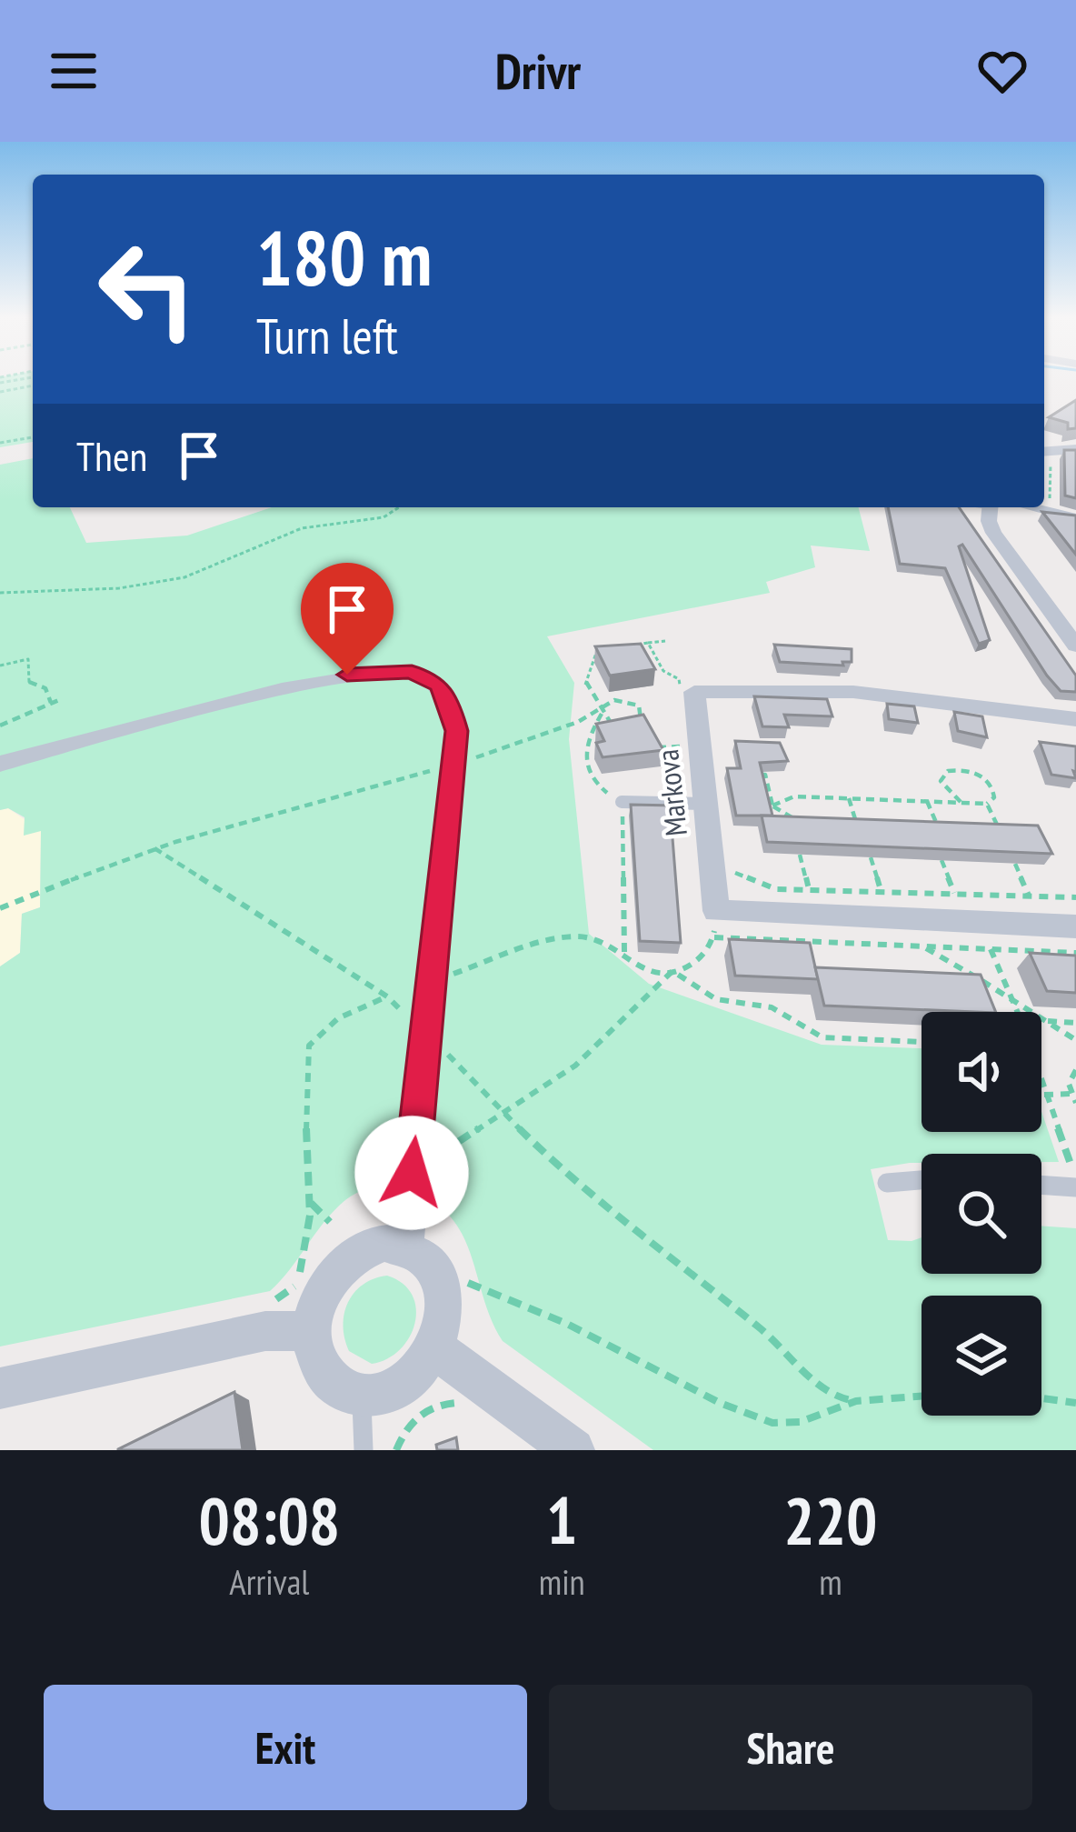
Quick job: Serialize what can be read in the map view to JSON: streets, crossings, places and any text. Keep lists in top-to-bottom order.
{
  "streets": {
    "street": ["Markova"]
  },
  "page": {
    "header": "Drivr",
    "turn": ["180 m", "Turn left"],
    "then": "Then",
    "eta": [
      "08:08",
      "Arrival",
      "1",
      "min",
      "220",
      "m"
    ],
    "buttons": ["Exit", "Share"]
  }
}
